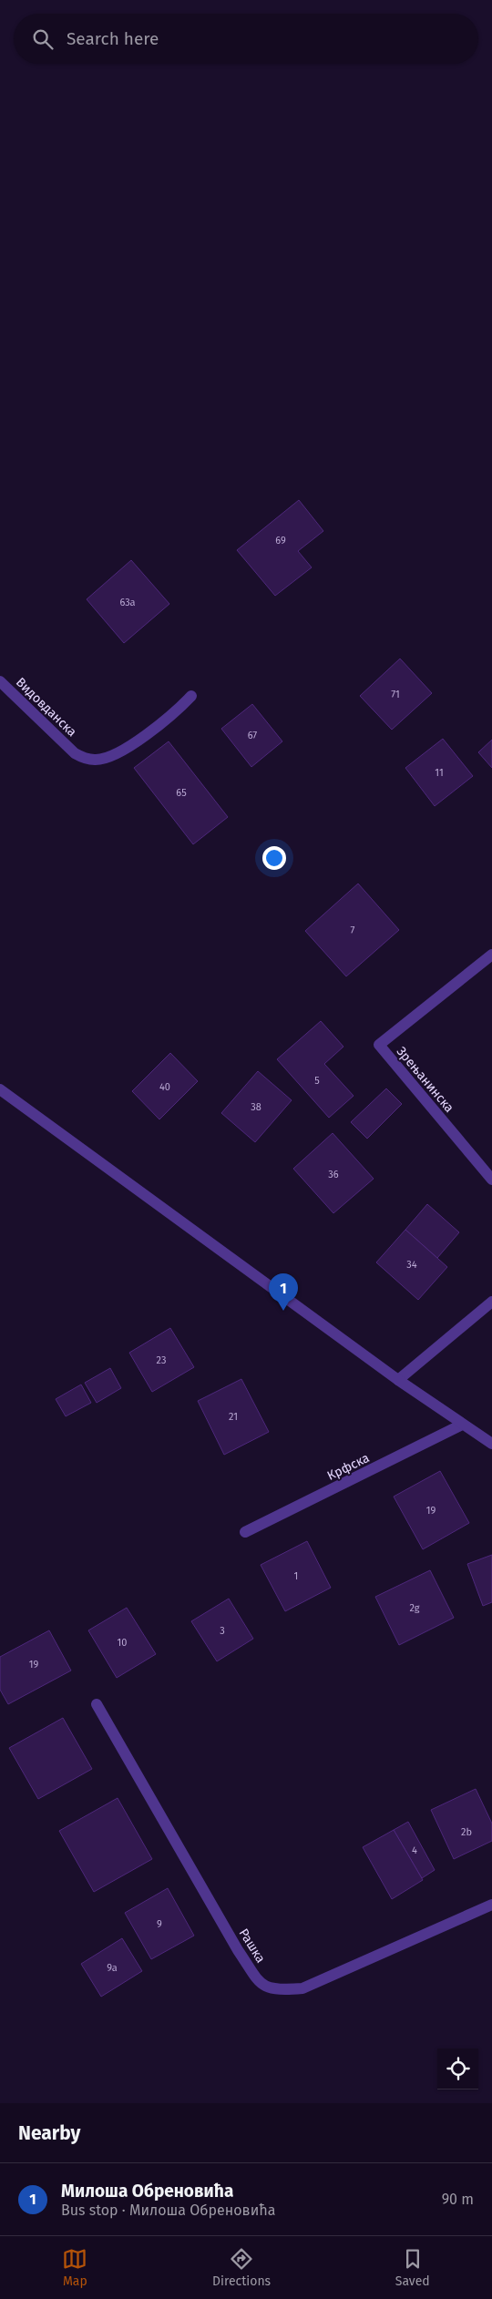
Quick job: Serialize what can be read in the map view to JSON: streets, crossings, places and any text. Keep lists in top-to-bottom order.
{
  "streets": {
    "street": [
      "Видовданска",
      "Зрењанинска",
      "Крфска",
      "Рашка"
    ]
  },
  "house_numbers": [
    "69",
    "63a",
    "71",
    "67",
    "11",
    "65",
    "7",
    "5",
    "40",
    "38",
    "36",
    "34",
    "23",
    "21",
    "19",
    "1",
    "2g",
    "3",
    "10",
    "19",
    "2b",
    "4",
    "9",
    "9a"
  ],
  "page": {
    "search": "Search here",
    "pins": "1",
    "heading": "Nearby",
    "list": [
      {
        "mark": "1",
        "name": "Милоша Обреновића",
        "note": "Bus stop · Милоша Обреновића",
        "value": "90 m"
      }
    ],
    "nav": ["Map", "Directions", "Saved"]
  }
}
